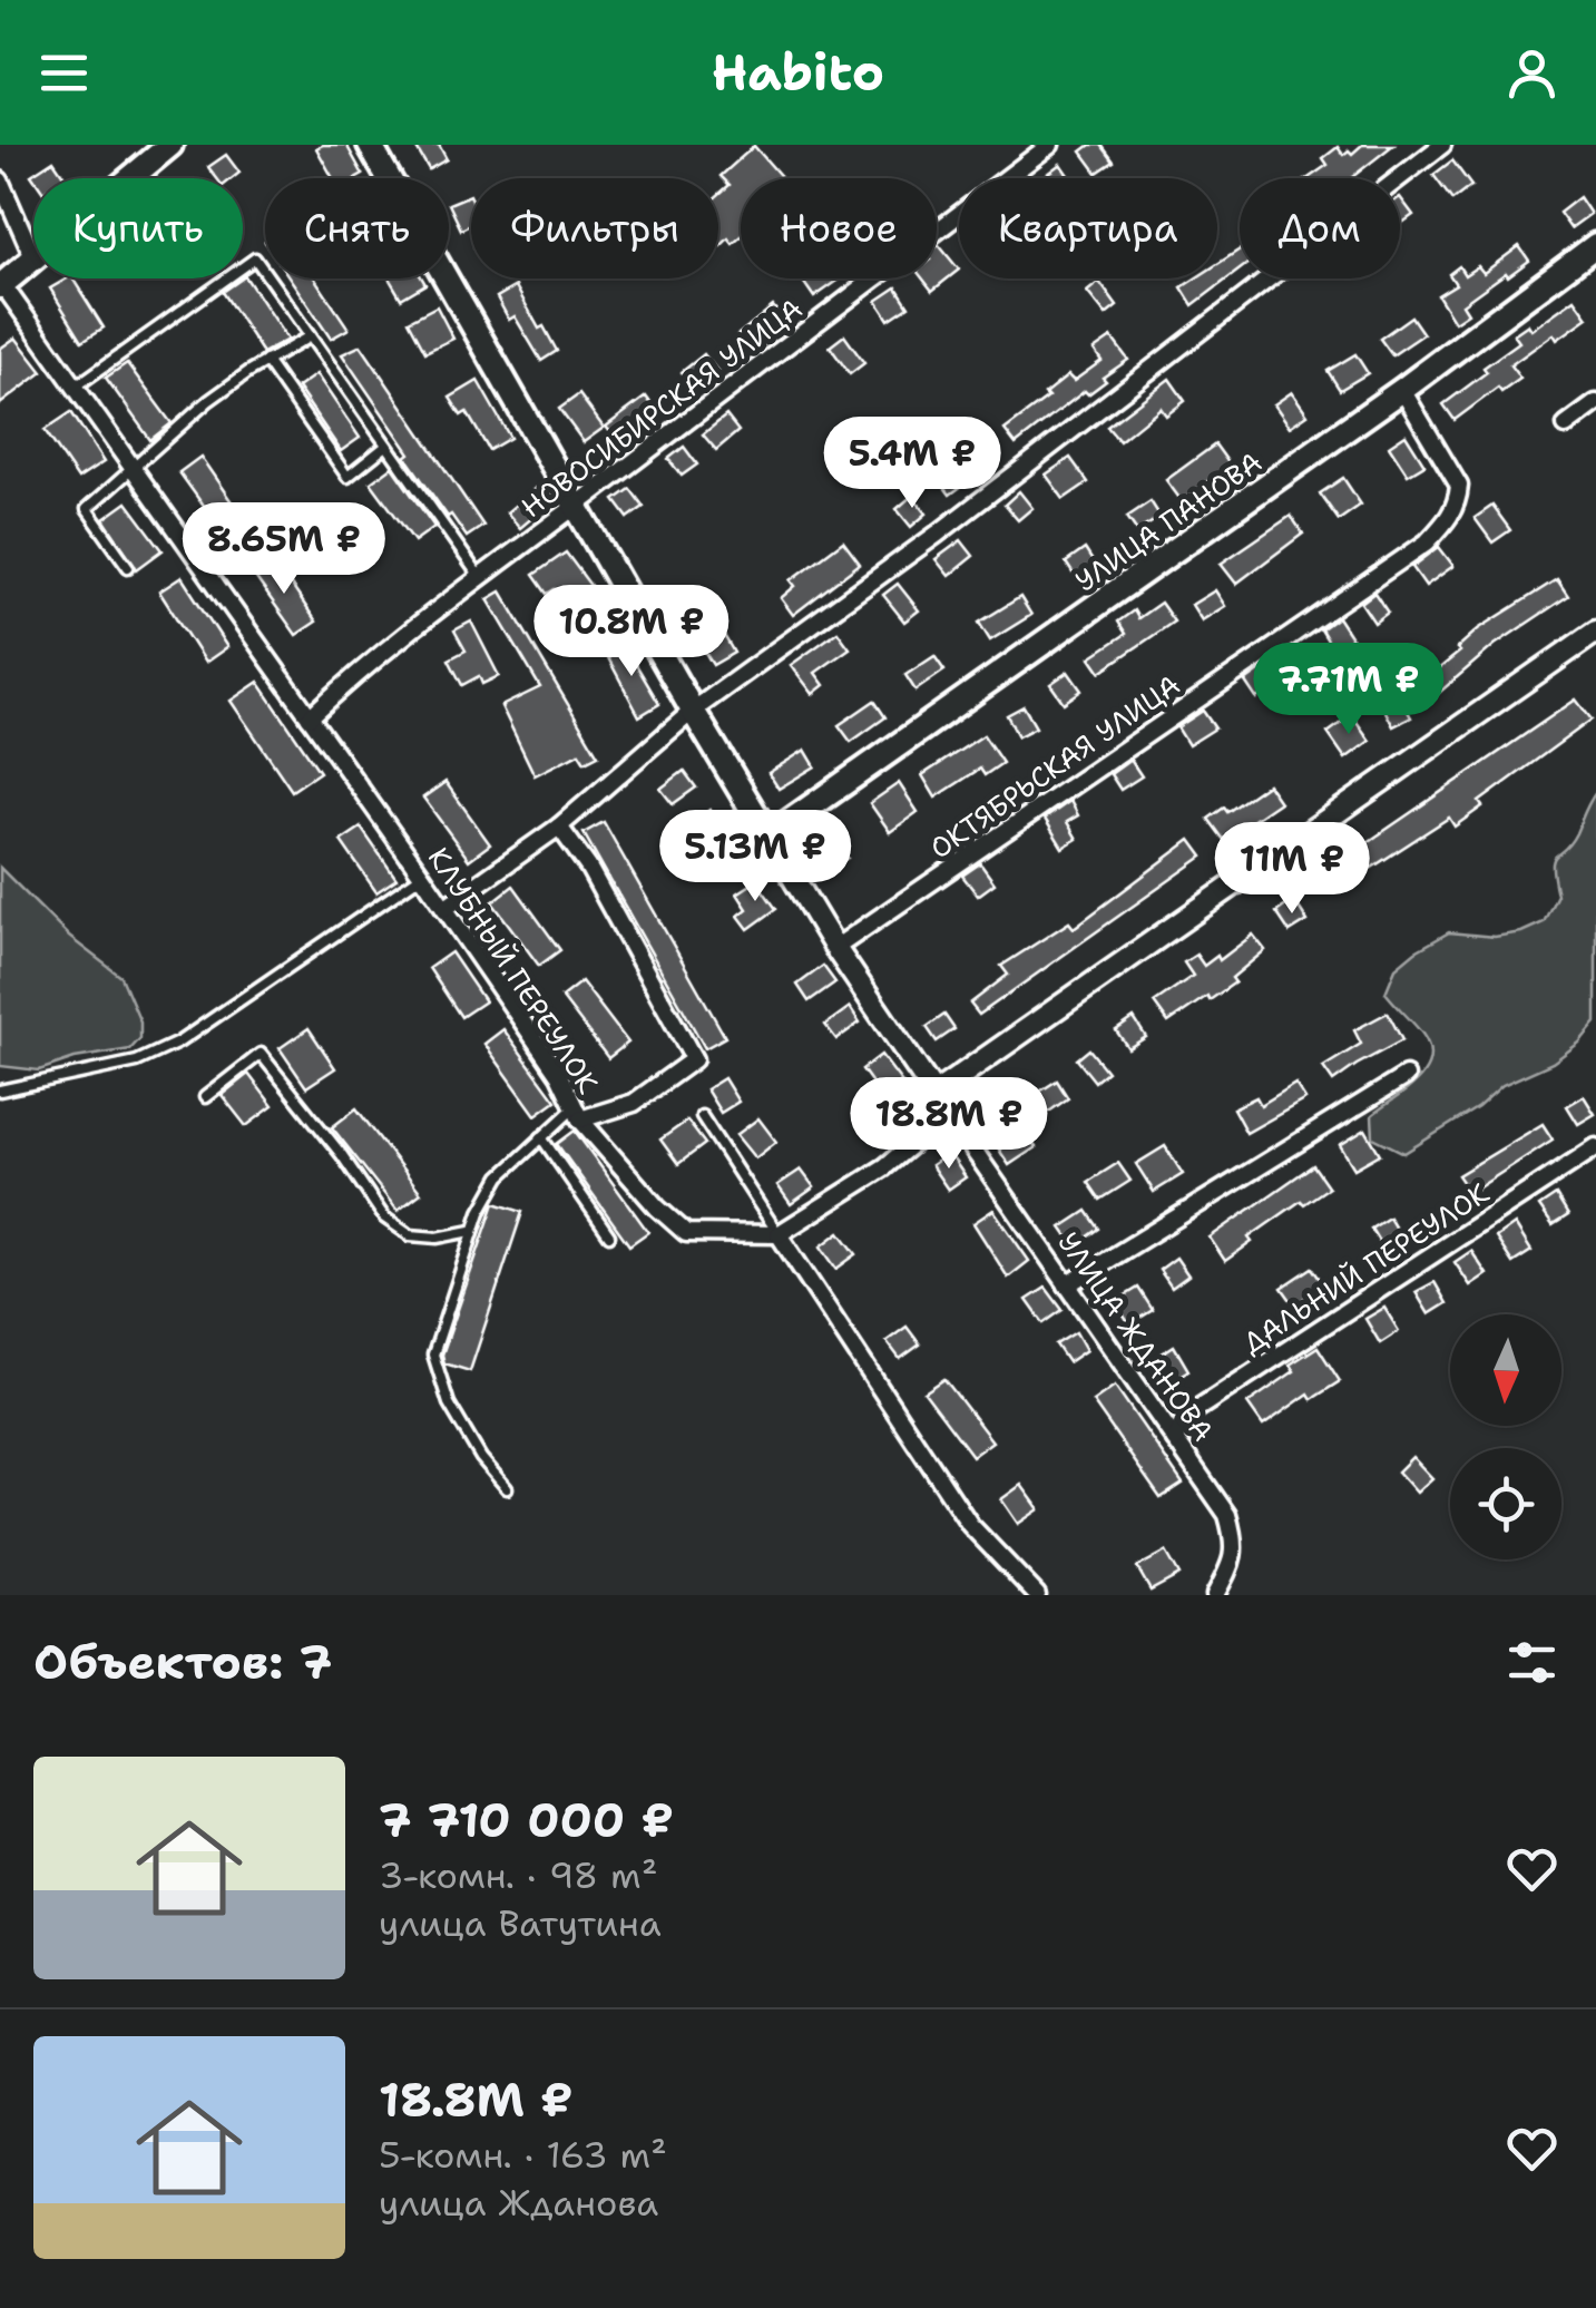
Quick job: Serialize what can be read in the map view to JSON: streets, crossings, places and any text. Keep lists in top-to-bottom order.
{
  "streets": {
    "main road": ["УЛИЦА ПАНОВА", "УЛИЦА ЖДАНОВА"],
    "street": [
      "НОВОСИБИРСКАЯ УЛИЦА",
      "ОКТЯБРЬСКАЯ УЛИЦА",
      "КЛУБНЫЙ ПЕРЕУЛОК",
      "ДАЛЬНИЙ ПЕРЕУЛОК"
    ]
  },
  "crossings": [
    ["НОВОСИБИРСКАЯ УЛИЦА", "КЛУБНЫЙ ПЕРЕУЛОК"],
    ["НОВОСИБИРСКАЯ УЛИЦА", "УЛИЦА ЖДАНОВА"],
    ["УЛИЦА ПАНОВА", "ОКТЯБРЬСКАЯ УЛИЦА"],
    ["УЛИЦА ПАНОВА", "УЛИЦА ЖДАНОВА"],
    ["ОКТЯБРЬСКАЯ УЛИЦА", "УЛИЦА ЖДАНОВА"]
  ],
  "north": "bottom",
  "page": {
    "header": "Habito",
    "chip": [
      "Купить",
      "Снять",
      "Фильтры",
      "Новое",
      "Квартира",
      "Дом"
    ],
    "price": [
      "5.4M ₽",
      "8.65M ₽",
      "10.8M ₽",
      "7.71M ₽",
      "5.13M ₽",
      "11M ₽",
      "18.8M ₽"
    ],
    "heading": "Объектов: 7",
    "list": [
      {
        "name": "7 710 000 ₽",
        "note": "3-комн. · 98 m² · улица Ватутина"
      },
      {
        "name": "18.8M ₽",
        "note": "5-комн. · 163 m² · улица Жданова"
      }
    ]
  }
}
